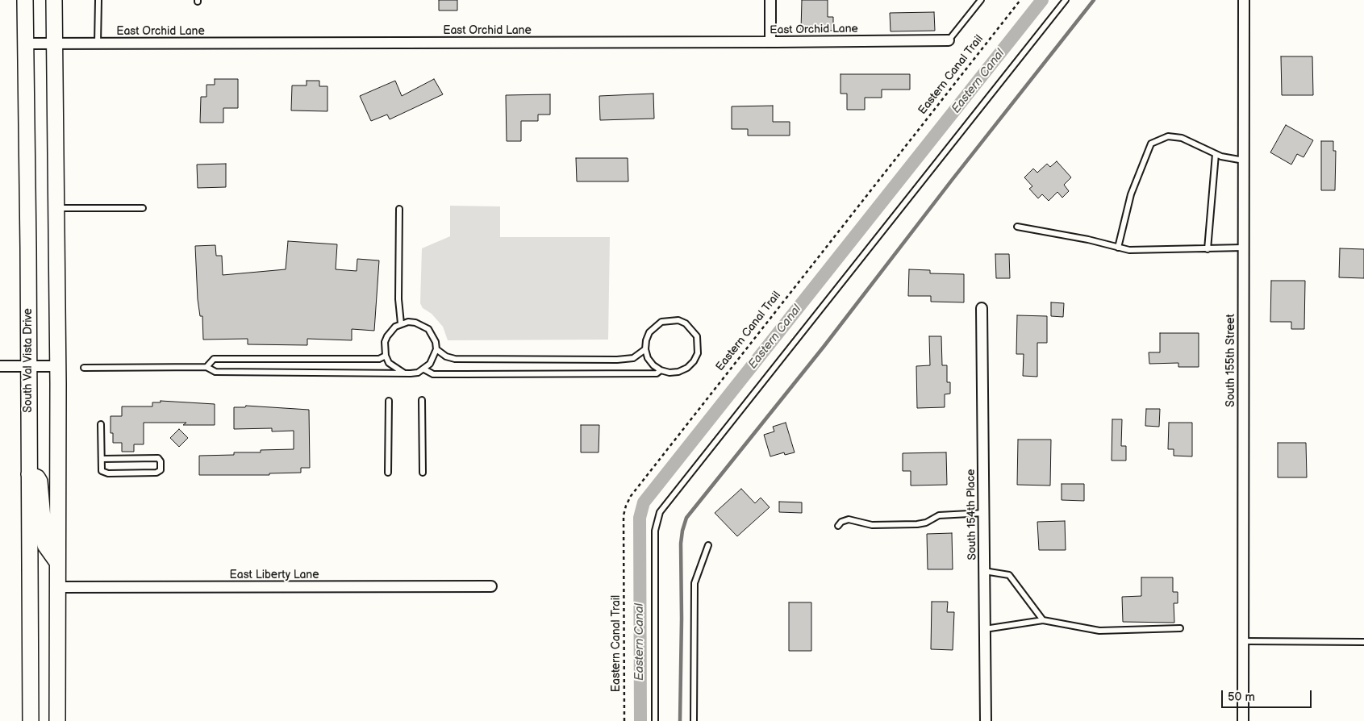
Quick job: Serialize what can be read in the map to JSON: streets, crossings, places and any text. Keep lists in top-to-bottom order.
{
  "streets": {
    "main road": ["South Val Vista Drive"],
    "street": [
      "East Orchid Lane",
      "South 155th Street",
      "South 154th Place",
      "East Liberty Lane"
    ],
    "path": ["Eastern Canal Trail"]
  },
  "crossings": [
    ["East Orchid Lane", "South Val Vista Drive"]
  ],
  "water": ["Eastern Canal"],
  "scale_bar": "50 m"
}
